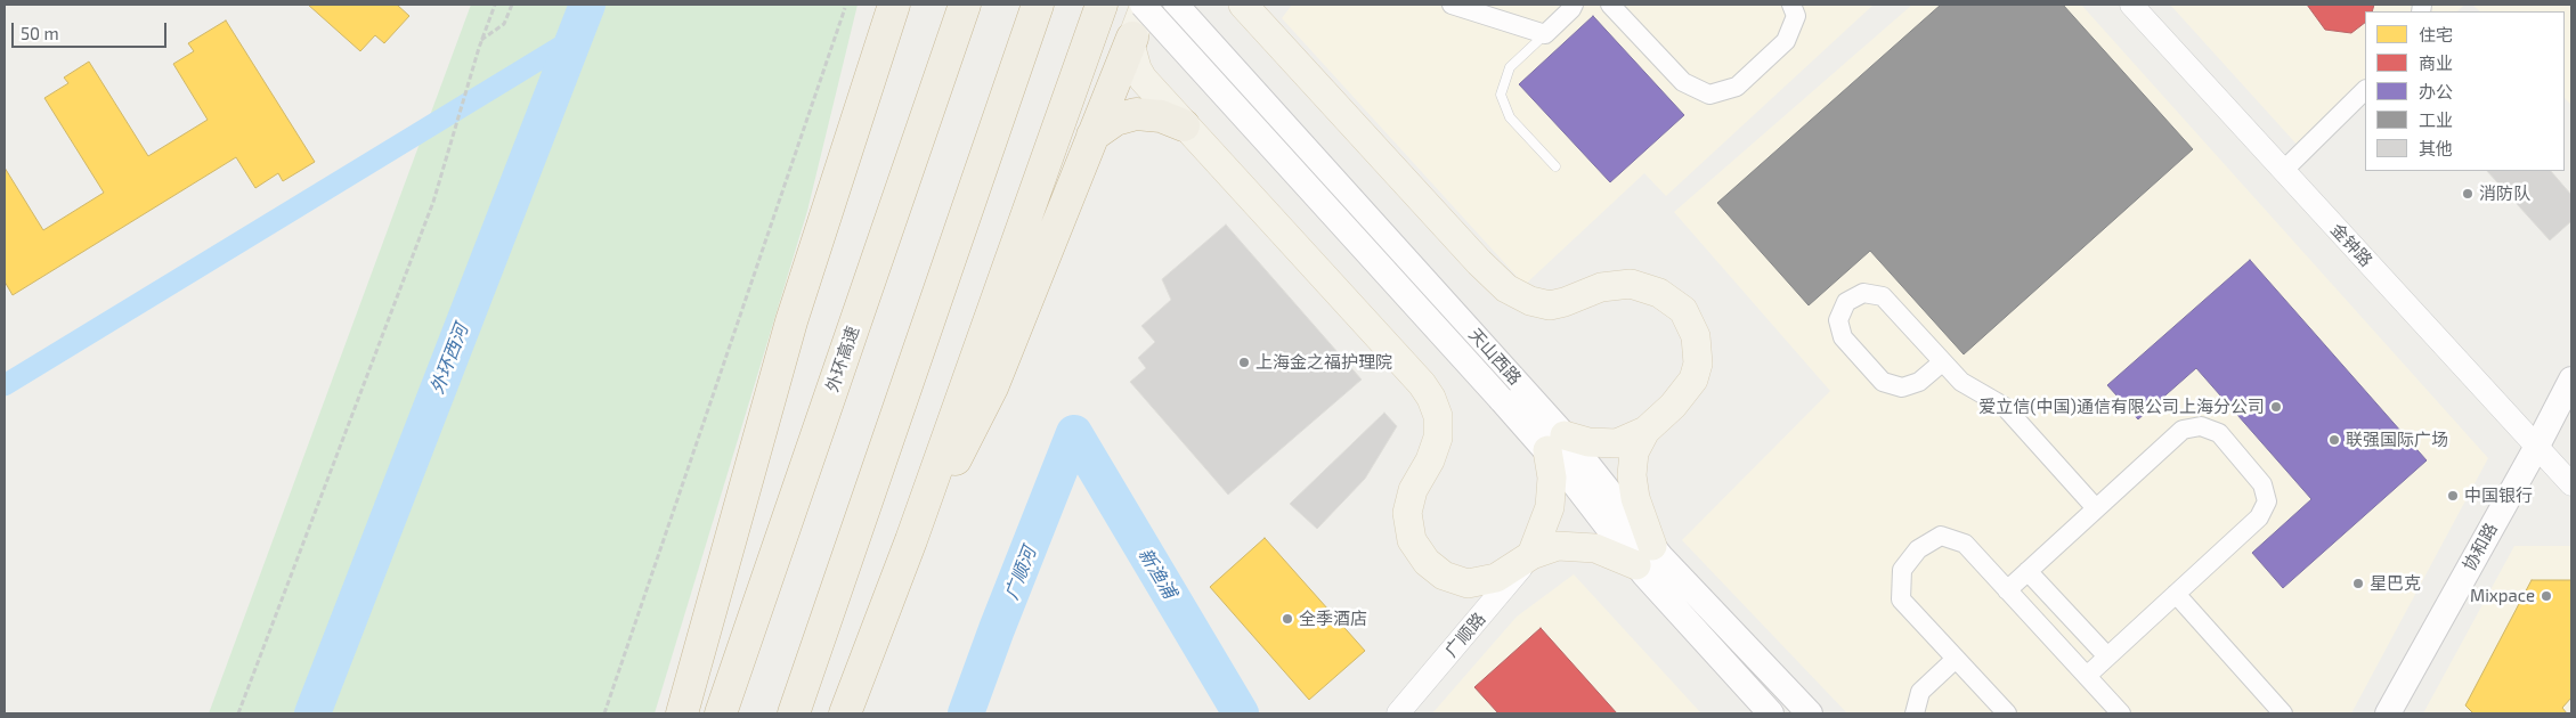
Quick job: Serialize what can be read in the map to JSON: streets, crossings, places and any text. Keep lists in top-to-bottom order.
{
  "streets": {
    "highway": ["外环高速"],
    "main road": ["天山西路", "协和路"],
    "street": ["金钟路", "广顺路"]
  },
  "crossings": [
    ["金钟路", "协和路"]
  ],
  "water": ["外环西河", "广顺河", "新渔浦"],
  "places": [
    "消防队",
    "上海金之福护理院",
    "爱立信(中国)通信有限公司上海分公司",
    "联强国际广场",
    "中国银行",
    "星巴克",
    "Mixpace",
    "全季酒店"
  ],
  "legend": [
    "住宅",
    "商业",
    "办公",
    "工业",
    "其他"
  ],
  "scale_bar": "50 m"
}
